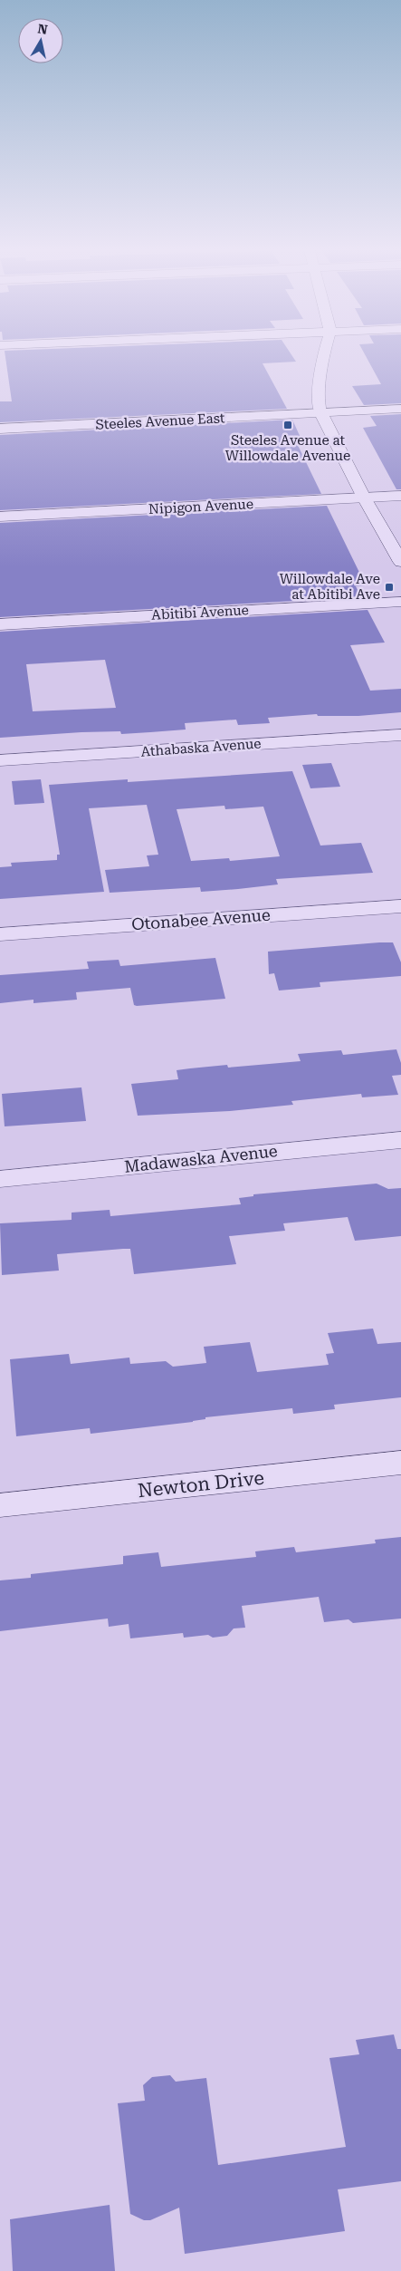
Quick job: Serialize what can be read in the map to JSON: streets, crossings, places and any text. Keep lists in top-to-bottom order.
{
  "streets": {
    "street": [
      "Steeles Avenue East",
      "Nipigon Avenue",
      "Abitibi Avenue",
      "Athabaska Avenue",
      "Otonabee Avenue",
      "Madawaska Avenue",
      "Newton Drive"
    ]
  },
  "places": {
    "transit": ["Steeles Avenue at Willowdale Avenue", "Willowdale Ave at Abitibi Ave"]
  },
  "north": "top"
}
